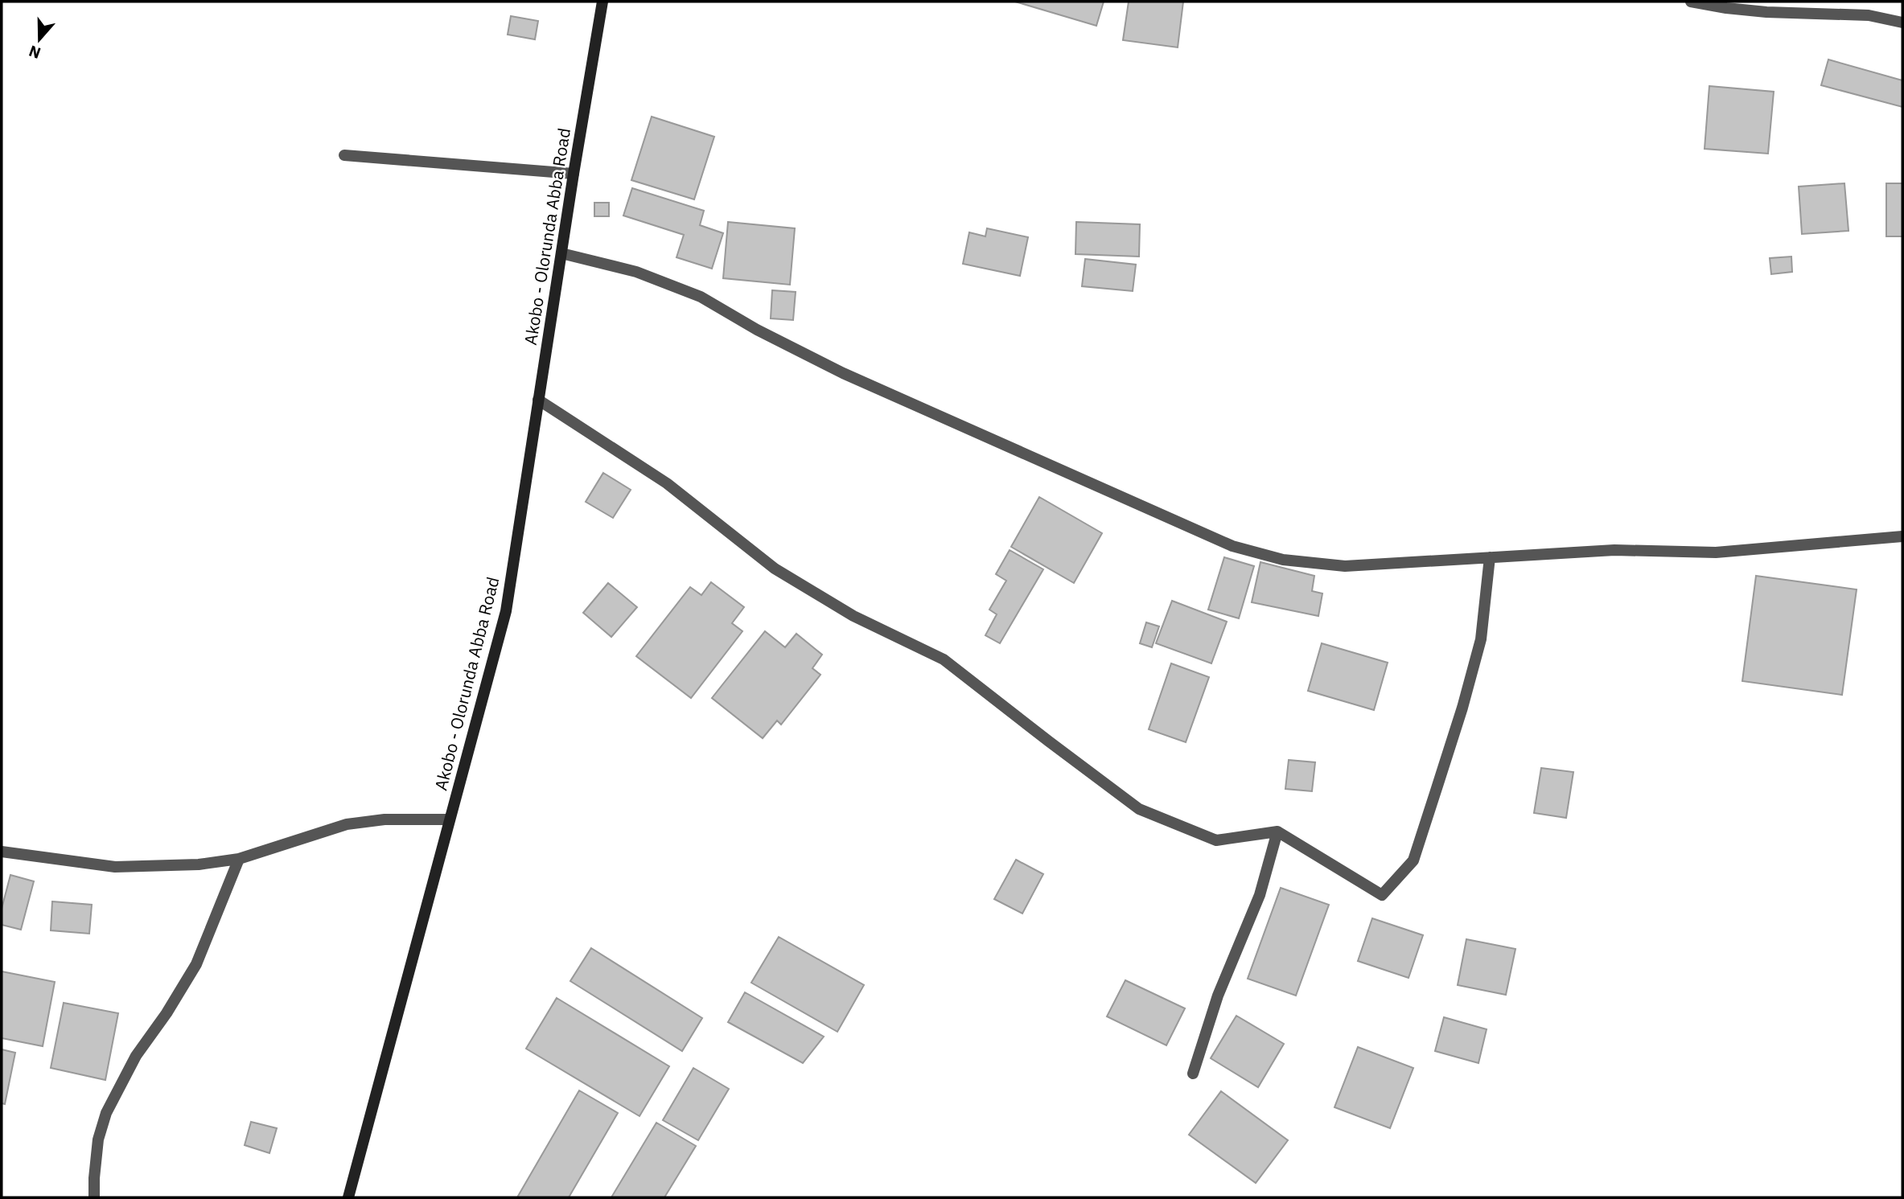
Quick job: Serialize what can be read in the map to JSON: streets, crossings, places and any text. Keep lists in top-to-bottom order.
{
  "streets": {
    "main road": ["Akobo - Olorunda Abba Road"]
  },
  "north": "bottom"
}
